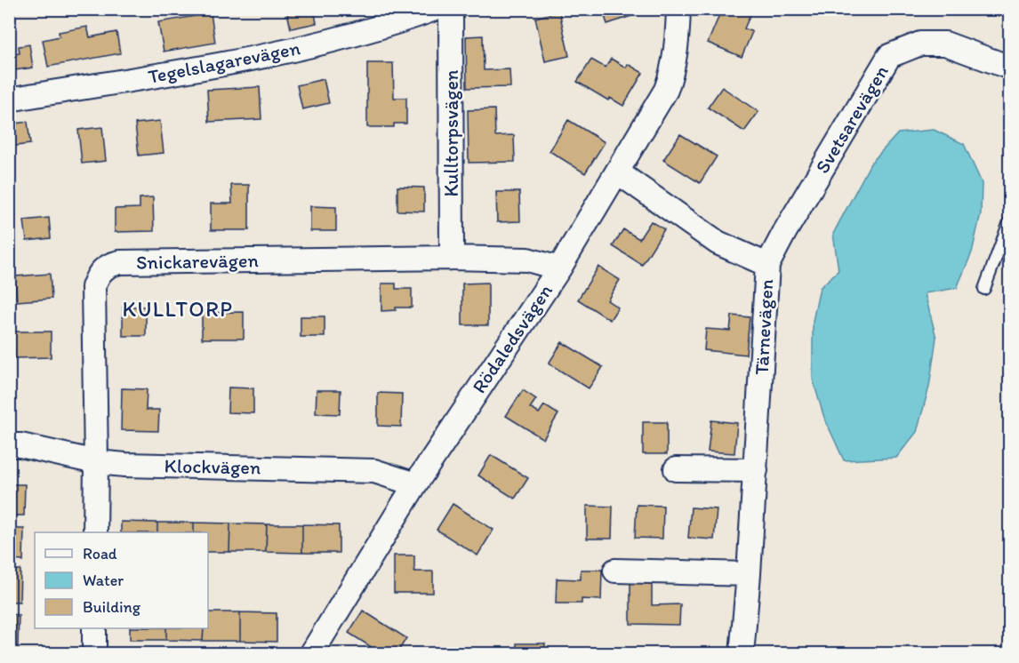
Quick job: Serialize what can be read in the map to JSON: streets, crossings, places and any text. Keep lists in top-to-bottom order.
{
  "streets": {
    "street": [
      "Tegelslagarevägen",
      "Svetsarevägen",
      "Kulltorpsvägen",
      "Snickarevägen",
      "Tärnevägen",
      "Rödaledsvägen",
      "Klockvägen"
    ]
  },
  "crossings": [
    ["Svetsarevägen", "Tärnevägen"],
    ["Kulltorpsvägen", "Snickarevägen"],
    ["Snickarevägen", "Rödaledsvägen"],
    ["Snickarevägen", "Klockvägen"],
    ["Tärnevägen", "Rödaledsvägen"],
    ["Rödaledsvägen", "Klockvägen"]
  ],
  "districts": ["KULLTORP"],
  "legend": ["Road", "Water", "Building"]
}
